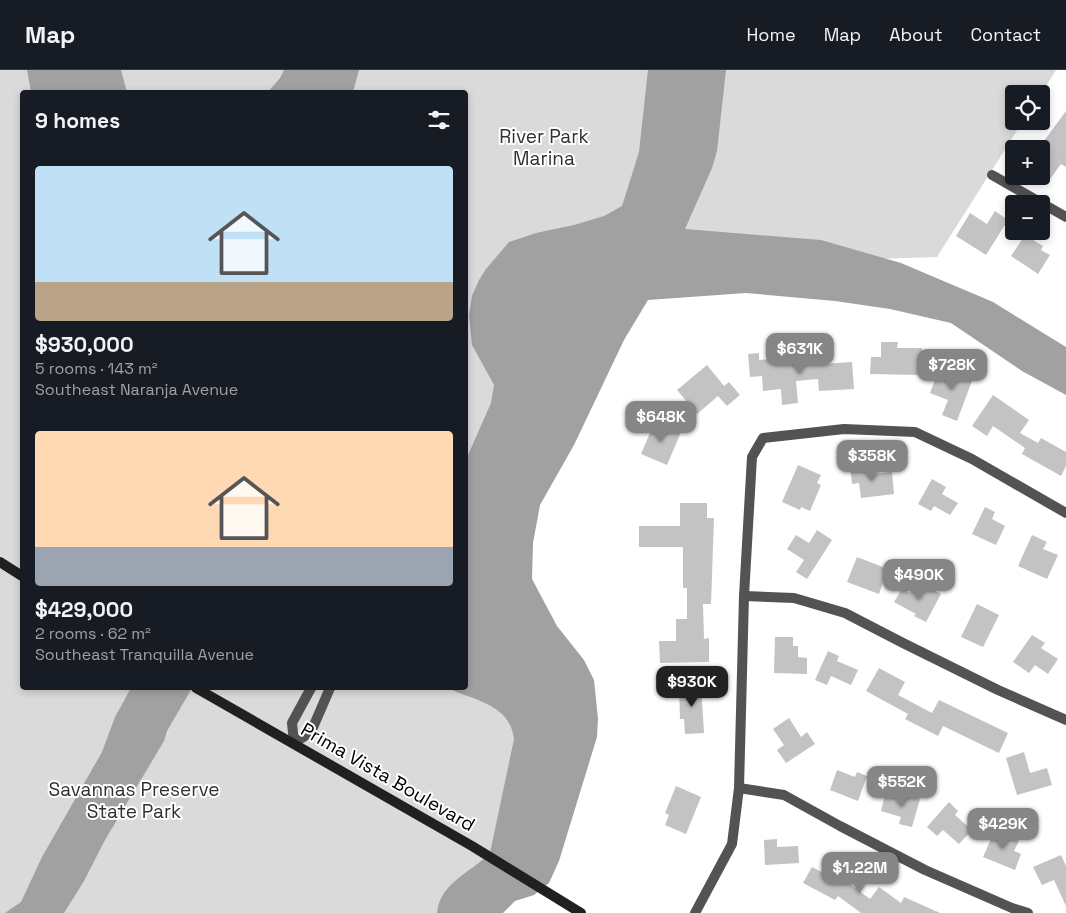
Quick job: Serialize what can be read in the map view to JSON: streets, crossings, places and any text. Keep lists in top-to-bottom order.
{
  "streets": {
    "main road": ["Prima Vista Boulevard"]
  },
  "parks": ["River Park Marina", "Savannas Preserve State Park"],
  "page": {
    "header": "Map",
    "nav": [
      "Home",
      "Map",
      "About",
      "Contact"
    ],
    "map_buttons": ["+", "−"],
    "heading": "9 homes",
    "list": [
      {
        "name": "$930,000",
        "note": "5 rooms · 143 m² · Southeast Naranja Avenue"
      },
      {
        "name": "$429,000",
        "note": "2 rooms · 62 m² · Southeast Tranquilla Avenue"
      }
    ],
    "price": [
      "$631K",
      "$728K",
      "$648K",
      "$358K",
      "$490K",
      "$930K",
      "$552K",
      "$429K",
      "$1.22M"
    ]
  }
}
